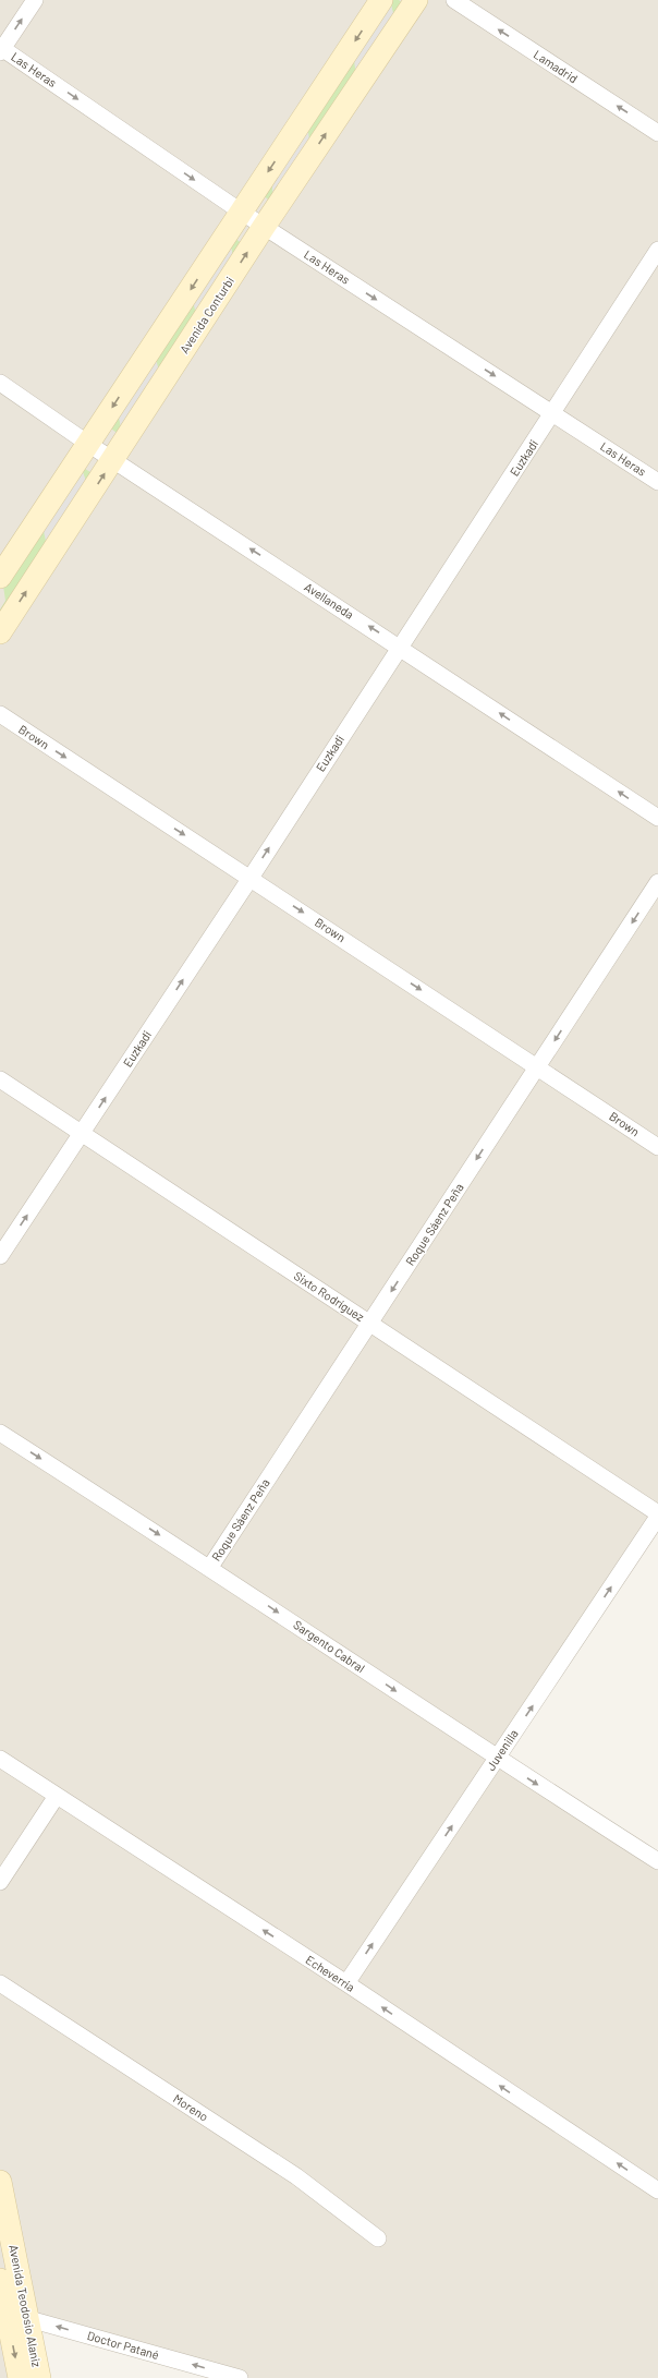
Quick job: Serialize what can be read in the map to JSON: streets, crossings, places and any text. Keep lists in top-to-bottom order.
{
  "streets": {
    "main road": ["Avenida Conturbi", "Avenida Teodosio Alaniz"],
    "street": [
      "Lamadrid",
      "Las Heras",
      "Euzkadi",
      "Avellaneda",
      "Brown",
      "Roque Sáenz Peña",
      "Sixto Rodríguez",
      "Sargento Cabral",
      "Juvenilla",
      "Echeverría",
      "Moreno",
      "Doctor Patané"
    ]
  },
  "crossings": [
    ["Las Heras", "Avenida Conturbi"],
    ["Las Heras", "Euzkadi"],
    ["Avenida Conturbi", "Avellaneda"],
    ["Euzkadi", "Avellaneda"],
    ["Euzkadi", "Brown"],
    ["Euzkadi", "Sixto Rodríguez"],
    ["Brown", "Roque Sáenz Peña"],
    ["Roque Sáenz Peña", "Sixto Rodríguez"],
    ["Roque Sáenz Peña", "Sargento Cabral"],
    ["Sixto Rodríguez", "Juvenilla"],
    ["Sargento Cabral", "Juvenilla"],
    ["Juvenilla", "Echeverría"],
    ["Avenida Teodosio Alaniz", "Doctor Patané"]
  ],
  "one_way": [
    "Lamadrid",
    "Las Heras",
    "Euzkadi",
    "Avellaneda",
    "Brown",
    "Roque Sáenz Peña",
    "Sargento Cabral",
    "Juvenilla",
    "Echeverría",
    "Doctor Patané"
  ]
}
